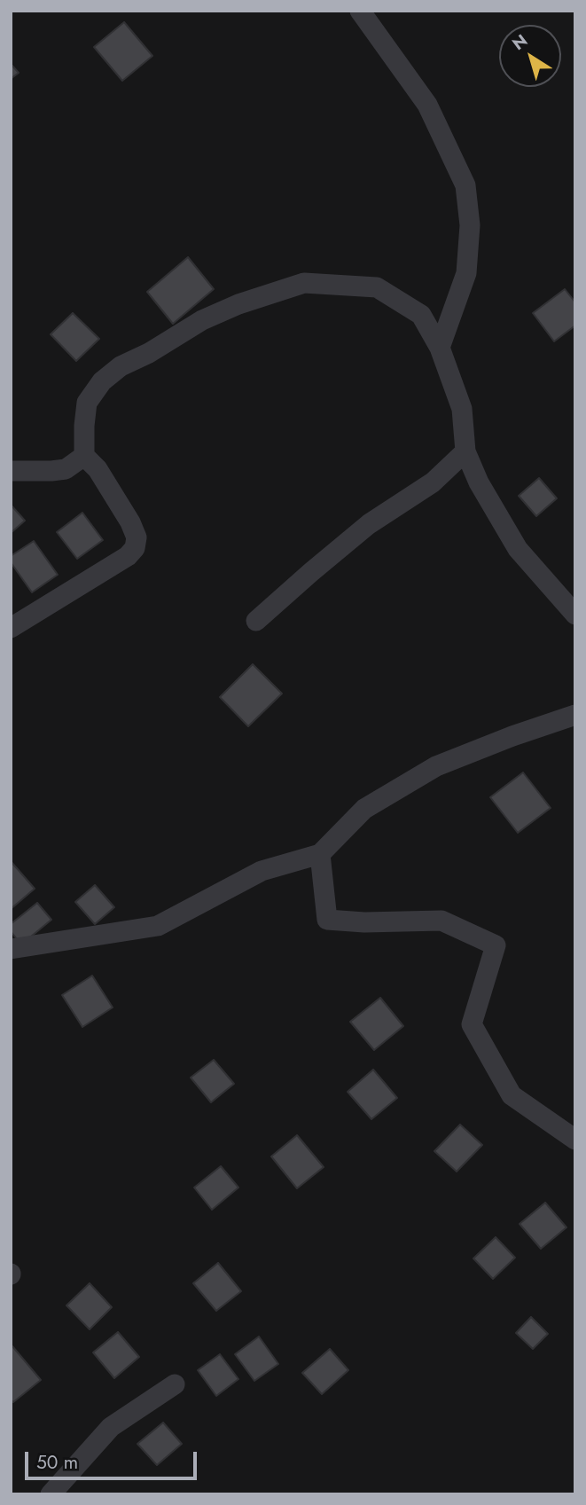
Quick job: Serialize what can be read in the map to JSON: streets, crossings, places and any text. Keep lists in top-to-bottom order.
{
  "scale_bar": "50 m",
  "north": "top left"
}
